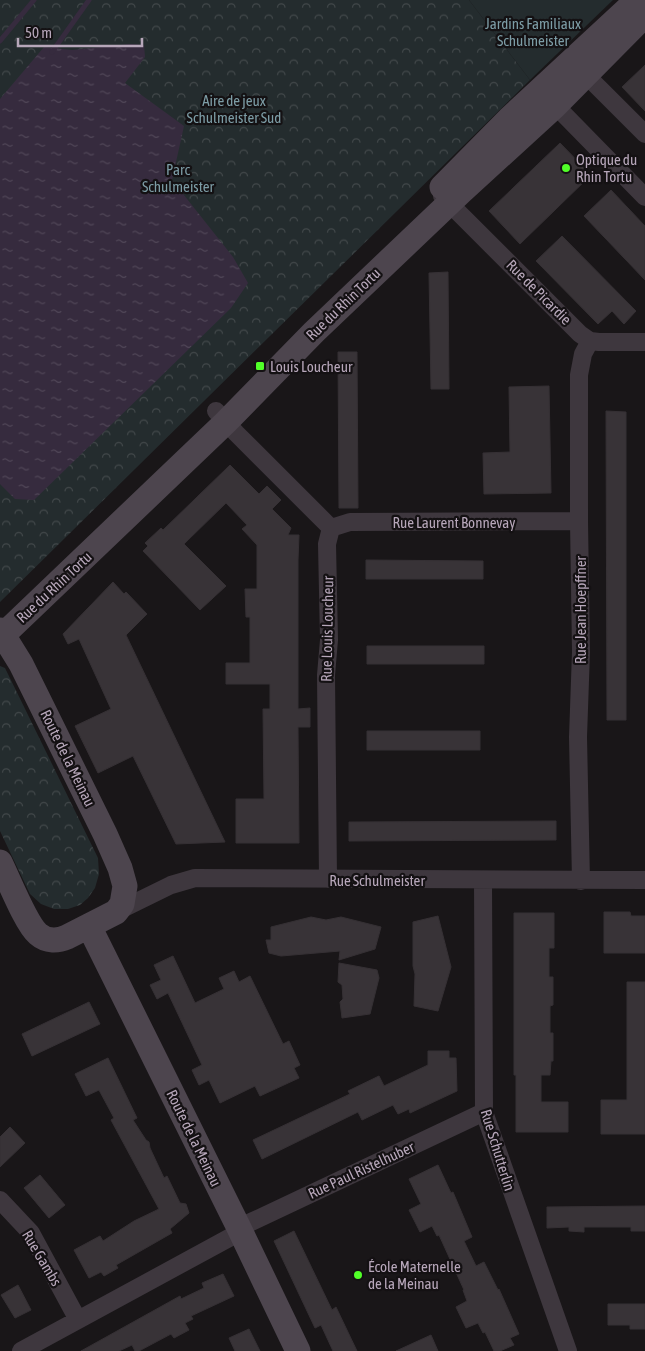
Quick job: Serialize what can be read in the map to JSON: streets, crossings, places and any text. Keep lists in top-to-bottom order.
{
  "streets": {
    "street": [
      "Rue de Picardie",
      "Rue du Rhin Tortu",
      "Rue Laurent Bonnevay",
      "Rue Jean Hoepffner",
      "Rue Louis Loucheur",
      "Route de la Meinau",
      "Rue Schulmeister",
      "Rue Schutterlin",
      "Rue Paul Ristelhuber",
      "Rue Gambs"
    ]
  },
  "crossings": [
    ["Rue de Picardie", "Rue du Rhin Tortu"],
    ["Rue de Picardie", "Rue Jean Hoepffner"],
    ["Rue du Rhin Tortu", "Route de la Meinau"],
    ["Rue Laurent Bonnevay", "Rue Jean Hoepffner"],
    ["Rue Laurent Bonnevay", "Rue Louis Loucheur"],
    ["Rue Jean Hoepffner", "Rue Schulmeister"],
    ["Rue Louis Loucheur", "Rue Schulmeister"],
    ["Route de la Meinau", "Rue Schulmeister"],
    ["Route de la Meinau", "Rue Paul Ristelhuber"],
    ["Rue Schulmeister", "Rue Schutterlin"],
    ["Rue Schutterlin", "Rue Paul Ristelhuber"],
    ["Rue Paul Ristelhuber", "Rue Gambs"]
  ],
  "parks": ["Jardins Familiaux Schulmeister", "Aire de jeux Schulmeister Sud", "Parc Schulmeister"],
  "places": {
    "other": ["Optique du Rhin Tortu", "École Maternelle de la Meinau"],
    "transit": ["Louis Loucheur"]
  },
  "scale_bar": "50 m"
}
